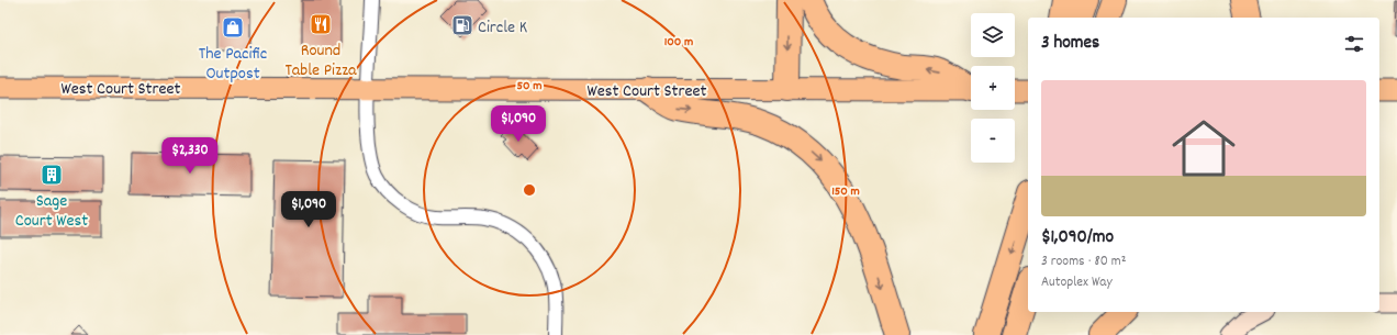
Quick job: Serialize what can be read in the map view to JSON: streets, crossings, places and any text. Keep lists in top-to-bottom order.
{
  "streets": {
    "main road": ["West Court Street"]
  },
  "places": {
    "restaurant": ["Round Table Pizza"],
    "fuel station": ["Circle K"],
    "shop": ["The Pacific Outpost"],
    "building": ["Sage Court West"]
  },
  "page": {
    "map_buttons": ["+", "−"],
    "heading": "3 homes",
    "list": [
      {
        "name": "$1,090/mo",
        "note": "3 rooms · 80 m² · Autoplex Way"
      }
    ],
    "price": ["$1,090", "$2,330", "$1,090"]
  },
  "rings": ["100 m", "50 m", "150 m"]
}
